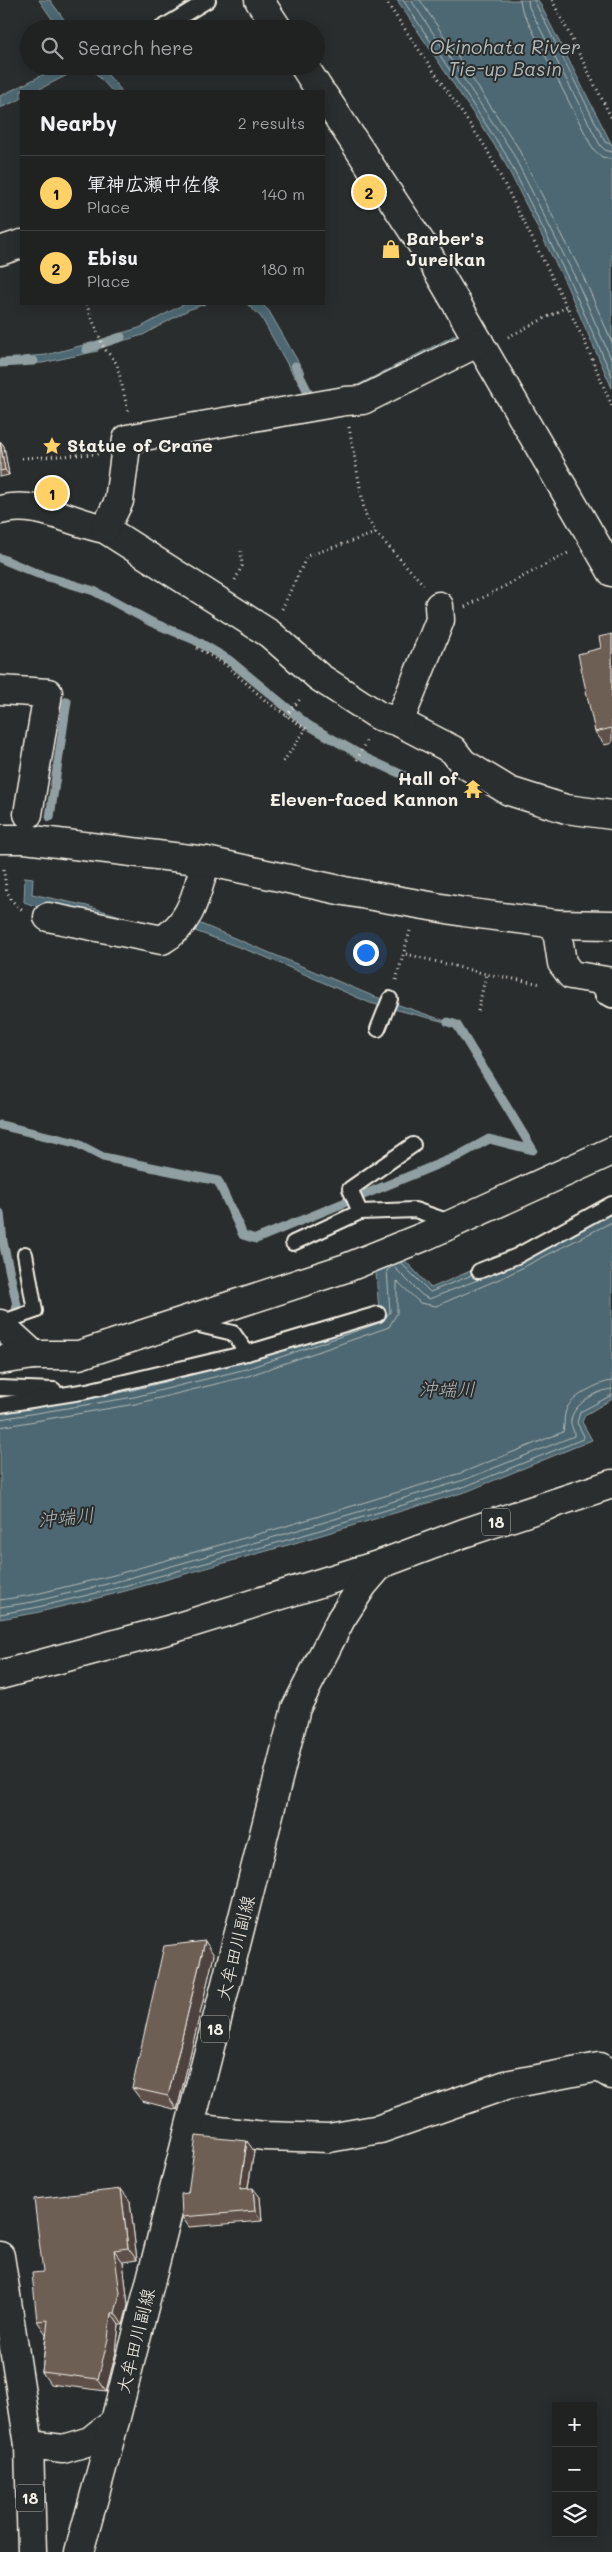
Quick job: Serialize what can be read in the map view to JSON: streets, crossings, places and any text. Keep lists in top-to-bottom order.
{
  "streets": {
    "street": ["18", "大牟田川副線"]
  },
  "water": ["Okinohata River Tie-up Basin", "沖端川"],
  "places": {
    "shop": ["Barber's Jureikan"],
    "place": ["Statue of Crane"],
    "temple": ["Hall of Eleven-faced Kannon"]
  },
  "page": {
    "search": "Search here",
    "heading": ["Nearby", "2 results"],
    "list": [
      {
        "mark": "1",
        "name": "軍神広瀬中佐像",
        "note": "Place",
        "value": "140 m"
      },
      {
        "mark": "2",
        "name": "Ebisu",
        "note": "Place",
        "value": "180 m"
      }
    ],
    "pins": ["2", "1"],
    "map_buttons": ["+", "−"]
  }
}
